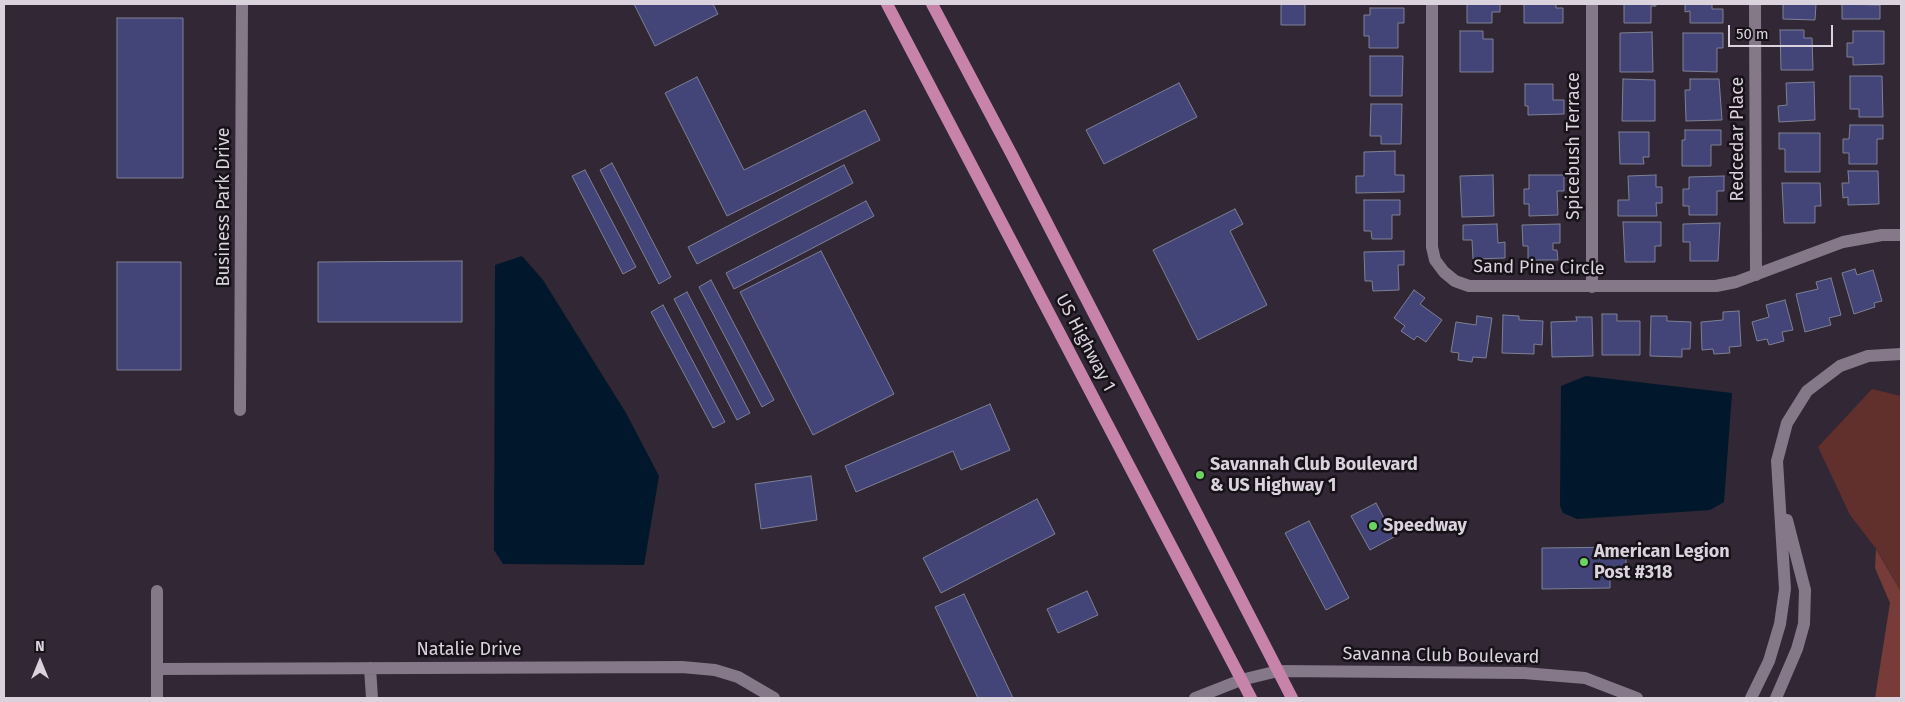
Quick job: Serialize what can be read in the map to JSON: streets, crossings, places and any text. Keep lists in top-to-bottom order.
{
  "streets": {
    "main road": ["US Highway 1"],
    "street": [
      "Redcedar Place",
      "Spicebush Terrace",
      "Business Park Drive",
      "Sand Pine Circle",
      "Natalie Drive",
      "Savanna Club Boulevard"
    ]
  },
  "crossings": [
    ["Redcedar Place", "Sand Pine Circle"],
    ["Spicebush Terrace", "Sand Pine Circle"],
    ["US Highway 1", "Savanna Club Boulevard"]
  ],
  "places": ["Savannah Club Boulevard & US Highway 1", "Speedway", "American Legion Post #318"],
  "scale_bar": "50 m",
  "north": "top"
}
